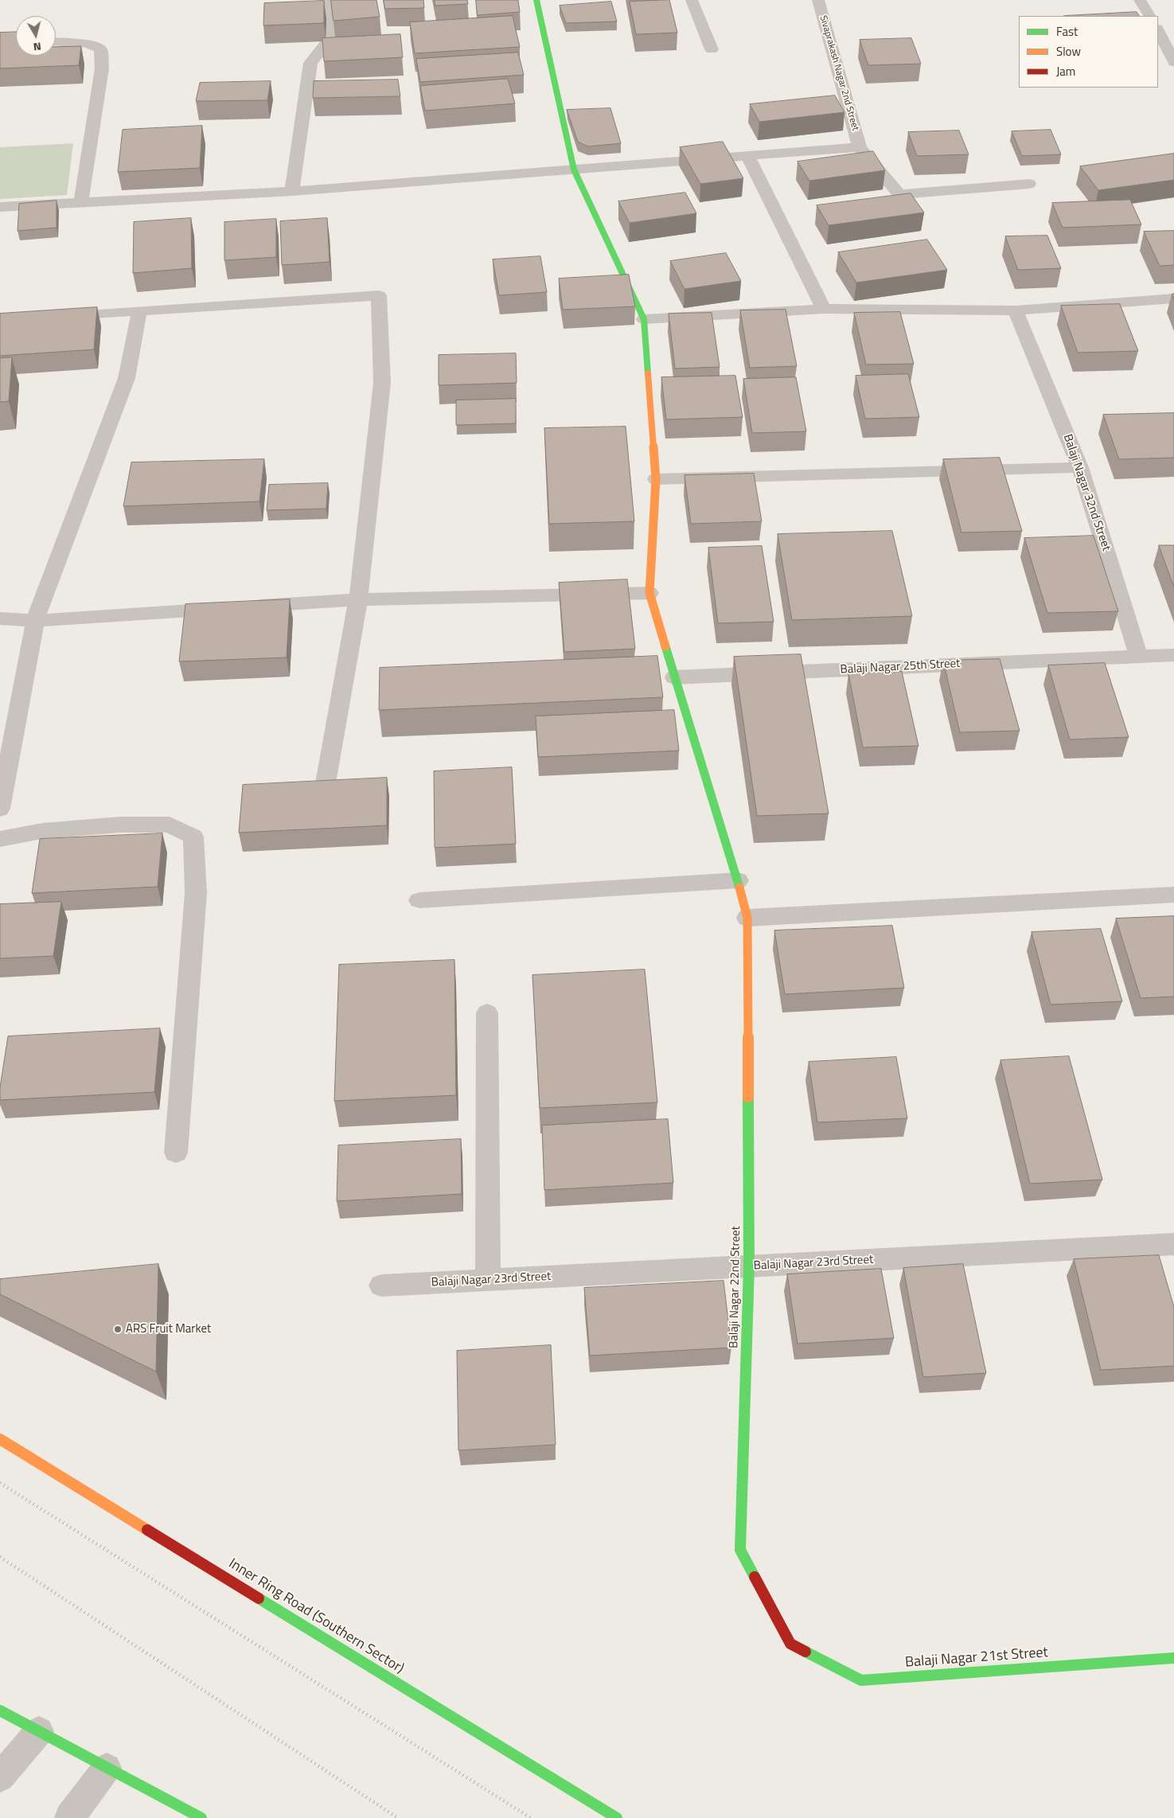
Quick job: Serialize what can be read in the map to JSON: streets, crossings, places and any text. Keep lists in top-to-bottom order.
{
  "streets": {
    "street": [
      "Sivaprakash Nagar 2nd Street",
      "Balaji Nagar 32nd Street",
      "Balaji Nagar 25th Street",
      "Balaji Nagar 23rd Street",
      "Balaji Nagar 22nd Street",
      "Inner Ring Road (Southern Sector)",
      "Balaji Nagar 21st Street"
    ]
  },
  "crossings": [
    ["Balaji Nagar 32nd Street", "Balaji Nagar 25th Street"],
    ["Balaji Nagar 25th Street", "Balaji Nagar 22nd Street"],
    ["Balaji Nagar 23rd Street", "Balaji Nagar 22nd Street"],
    ["Balaji Nagar 22nd Street", "Balaji Nagar 21st Street"]
  ],
  "places": ["ARS Fruit Market"],
  "legend": ["Fast", "Slow", "Jam"],
  "north": "bottom"
}
